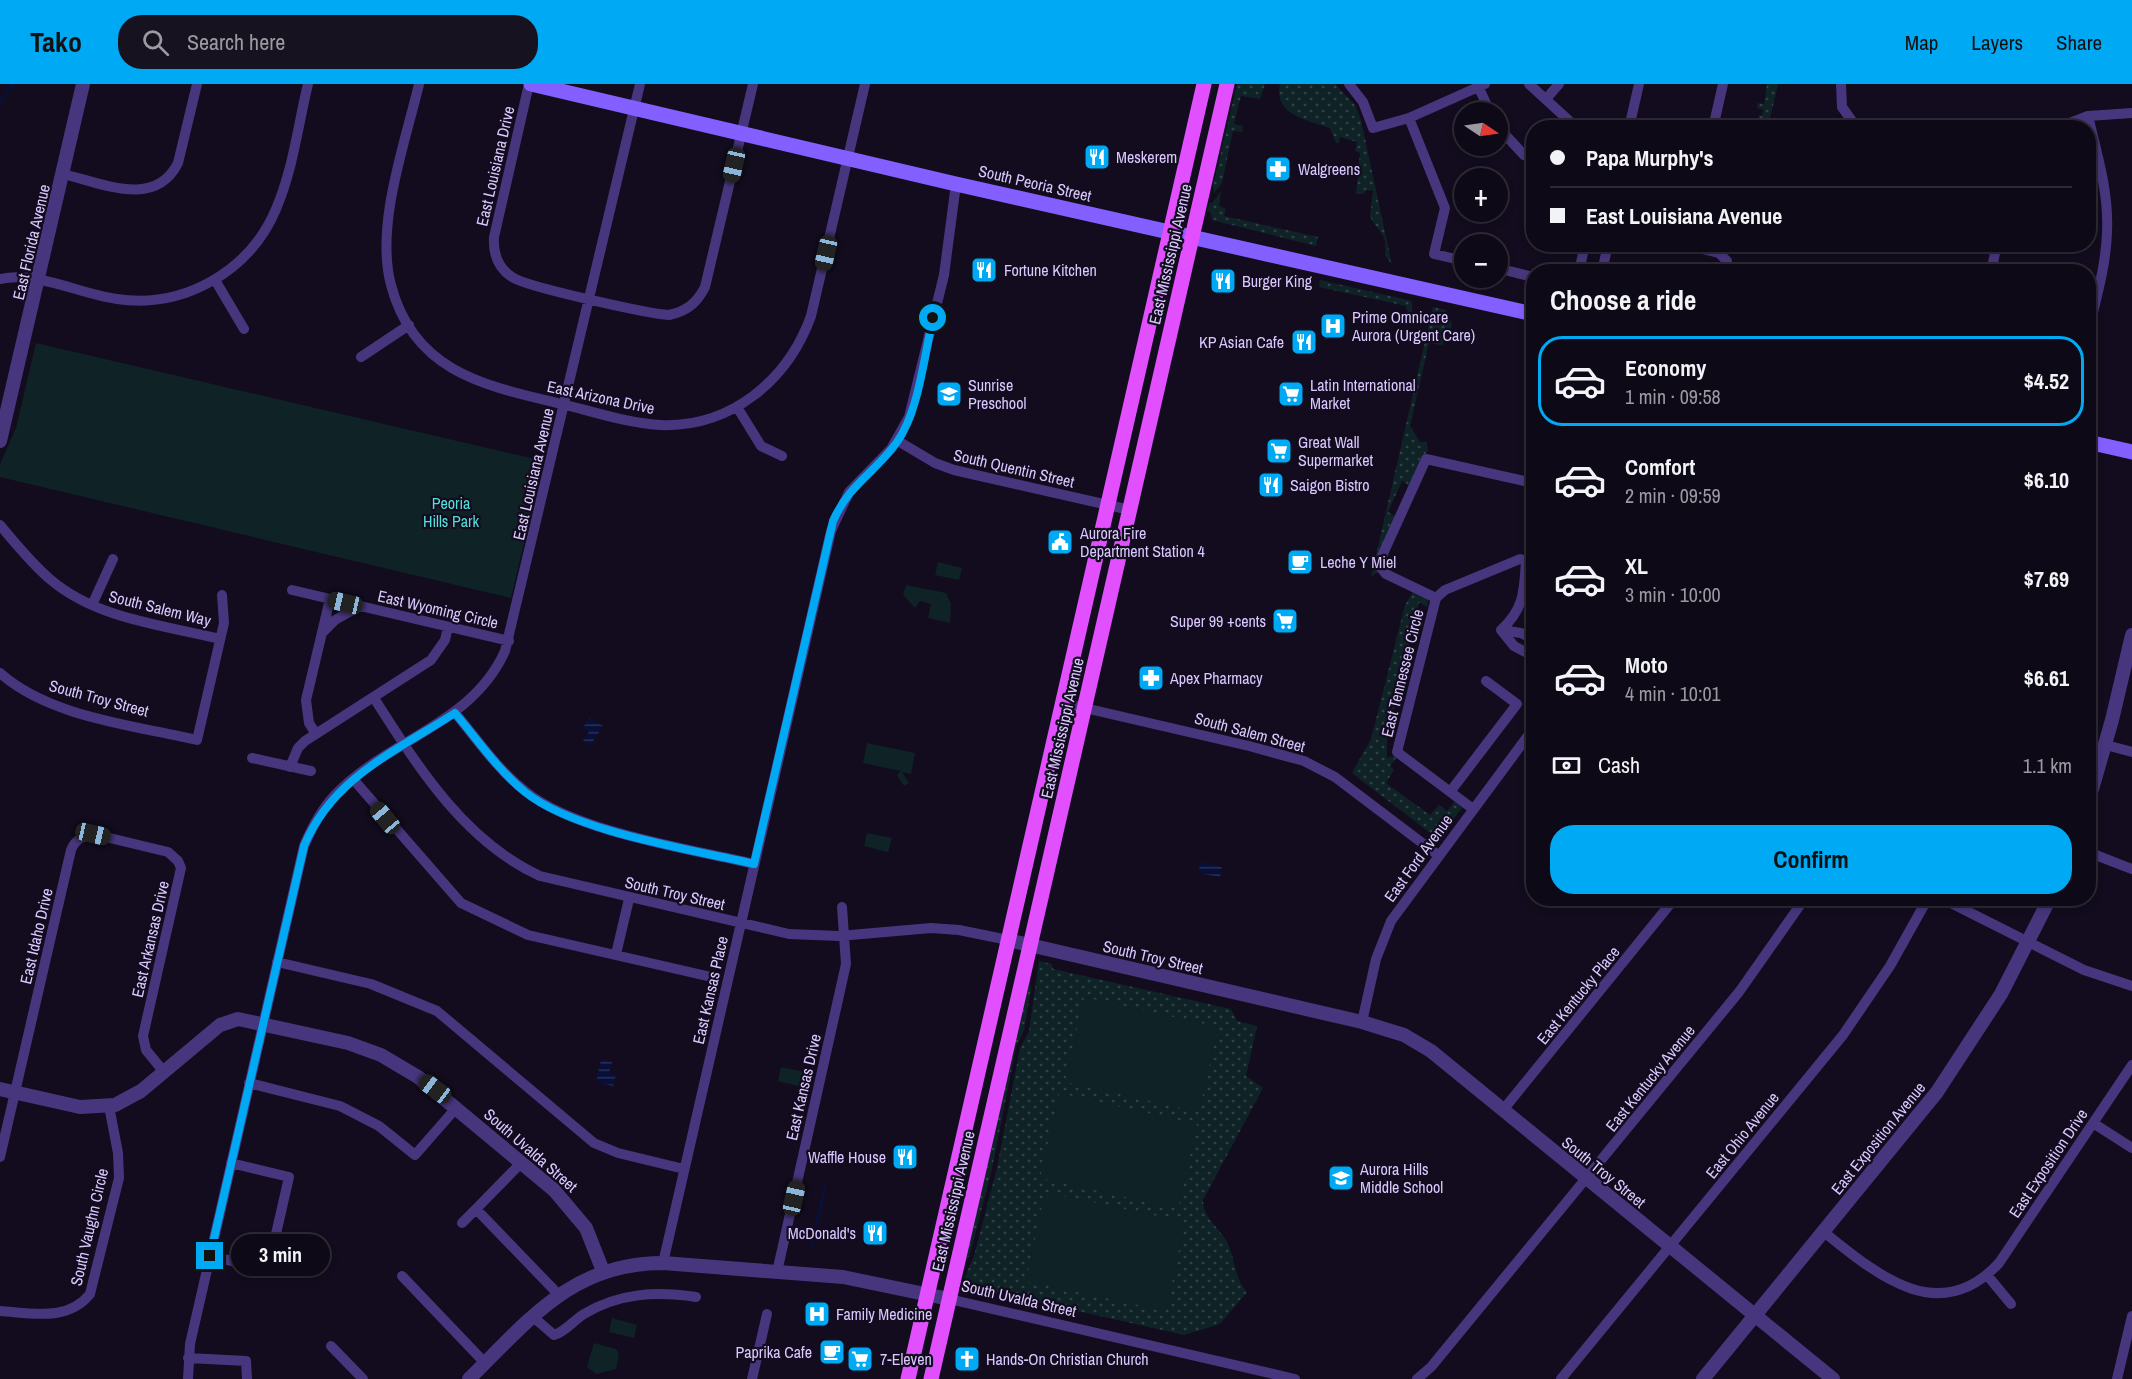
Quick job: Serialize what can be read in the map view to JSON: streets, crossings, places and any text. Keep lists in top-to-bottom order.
{
  "streets": {
    "main road": ["South Peoria Street", "East Mississippi Avenue"],
    "street": [
      "East Louisiana Drive",
      "East Florida Avenue",
      "East Arizona Drive",
      "South Quentin Street",
      "East Louisiana Avenue",
      "South Salem Way",
      "East Wyoming Circle",
      "East Tennessee Circle",
      "South Troy Street",
      "South Salem Street",
      "East Ford Avenue",
      "East Idaho Drive",
      "East Arkansas Drive",
      "East Kansas Place",
      "East Kentucky Place",
      "East Kentucky Avenue",
      "East Kansas Drive",
      "East Ohio Avenue",
      "East Exposition Avenue",
      "South Uvalda Street",
      "East Exposition Drive",
      "South Vaughn Circle"
    ]
  },
  "crossings": [
    ["East Louisiana Drive", "South Peoria Street"],
    ["East Louisiana Drive", "East Louisiana Avenue"],
    ["South Peoria Street", "East Mississippi Avenue"],
    ["South Peoria Street", "East Arizona Drive"],
    ["South Peoria Street", "East Louisiana Avenue"],
    ["South Peoria Street", "East Kansas Place"],
    ["East Mississippi Avenue", "South Quentin Street"],
    ["East Mississippi Avenue", "South Troy Street"],
    ["East Mississippi Avenue", "South Salem Street"],
    ["East Mississippi Avenue", "South Uvalda Street"],
    ["East Arizona Drive", "East Louisiana Avenue"],
    ["South Quentin Street", "East Kansas Place"],
    ["East Louisiana Avenue", "East Wyoming Circle"],
    ["East Louisiana Avenue", "South Troy Street"],
    ["East Louisiana Avenue", "South Uvalda Street"],
    ["South Salem Way", "South Troy Street"],
    ["East Tennessee Circle", "East Ford Avenue"],
    ["South Troy Street", "East Ford Avenue"],
    ["South Troy Street", "East Kansas Place"],
    ["South Troy Street", "East Kentucky Place"],
    ["South Troy Street", "East Kentucky Avenue"],
    ["South Troy Street", "East Kansas Drive"],
    ["South Troy Street", "East Ohio Avenue"],
    ["South Troy Street", "East Exposition Avenue"],
    ["South Salem Street", "East Ford Avenue"],
    ["East Idaho Drive", "East Arkansas Drive"],
    ["East Idaho Drive", "South Uvalda Street"],
    ["East Arkansas Drive", "South Uvalda Street"],
    ["East Kansas Place", "South Uvalda Street"],
    ["East Kansas Drive", "South Uvalda Street"],
    ["East Exposition Avenue", "East Exposition Drive"],
    ["South Uvalda Street", "South Vaughn Circle"]
  ],
  "parks": ["Peoria Hills Park"],
  "places": {
    "restaurant": [
      "Meskerem",
      "Fortune Kitchen",
      "Burger King",
      "KP Asian Cafe",
      "Saigon Bistro",
      "Waffle House",
      "McDonald's"
    ],
    "pharmacy": ["Walgreens", "Apex Pharmacy"],
    "hospital": ["Prime Omnicare Aurora (Urgent Care)", "Family Medicine"],
    "school or university": ["Sunrise Preschool", "Aurora Hills Middle School"],
    "supermarket": [
      "Latin International Market",
      "Great Wall Supermarket",
      "Super 99 +cents",
      "7-Eleven"
    ],
    "public building": ["Aurora Fire Department Station 4"],
    "cafe": ["Leche Y Miel", "Paprika Cafe"],
    "church": ["Hands-On Christian Church"]
  },
  "north": "right",
  "page": {
    "header": "Tako",
    "search": "Search here",
    "nav": ["Map", "Layers", "Share"],
    "map_buttons": ["+", "−"],
    "banner": ["Papa Murphy's", "East Louisiana Avenue"],
    "heading": "Choose a ride",
    "list": [
      {
        "name": "Economy",
        "note": "1 min · 09:58",
        "value": "$4.52"
      },
      {
        "name": "Comfort",
        "note": "2 min · 09:59",
        "value": "$6.10"
      },
      {
        "name": "XL",
        "note": "3 min · 10:00",
        "value": "$7.69"
      },
      {
        "name": "Moto",
        "note": "4 min · 10:01",
        "value": "$6.61"
      }
    ],
    "pay": ["Cash", "1.1 km"],
    "buttons": "Confirm",
    "bubble": "3 min"
  }
}
